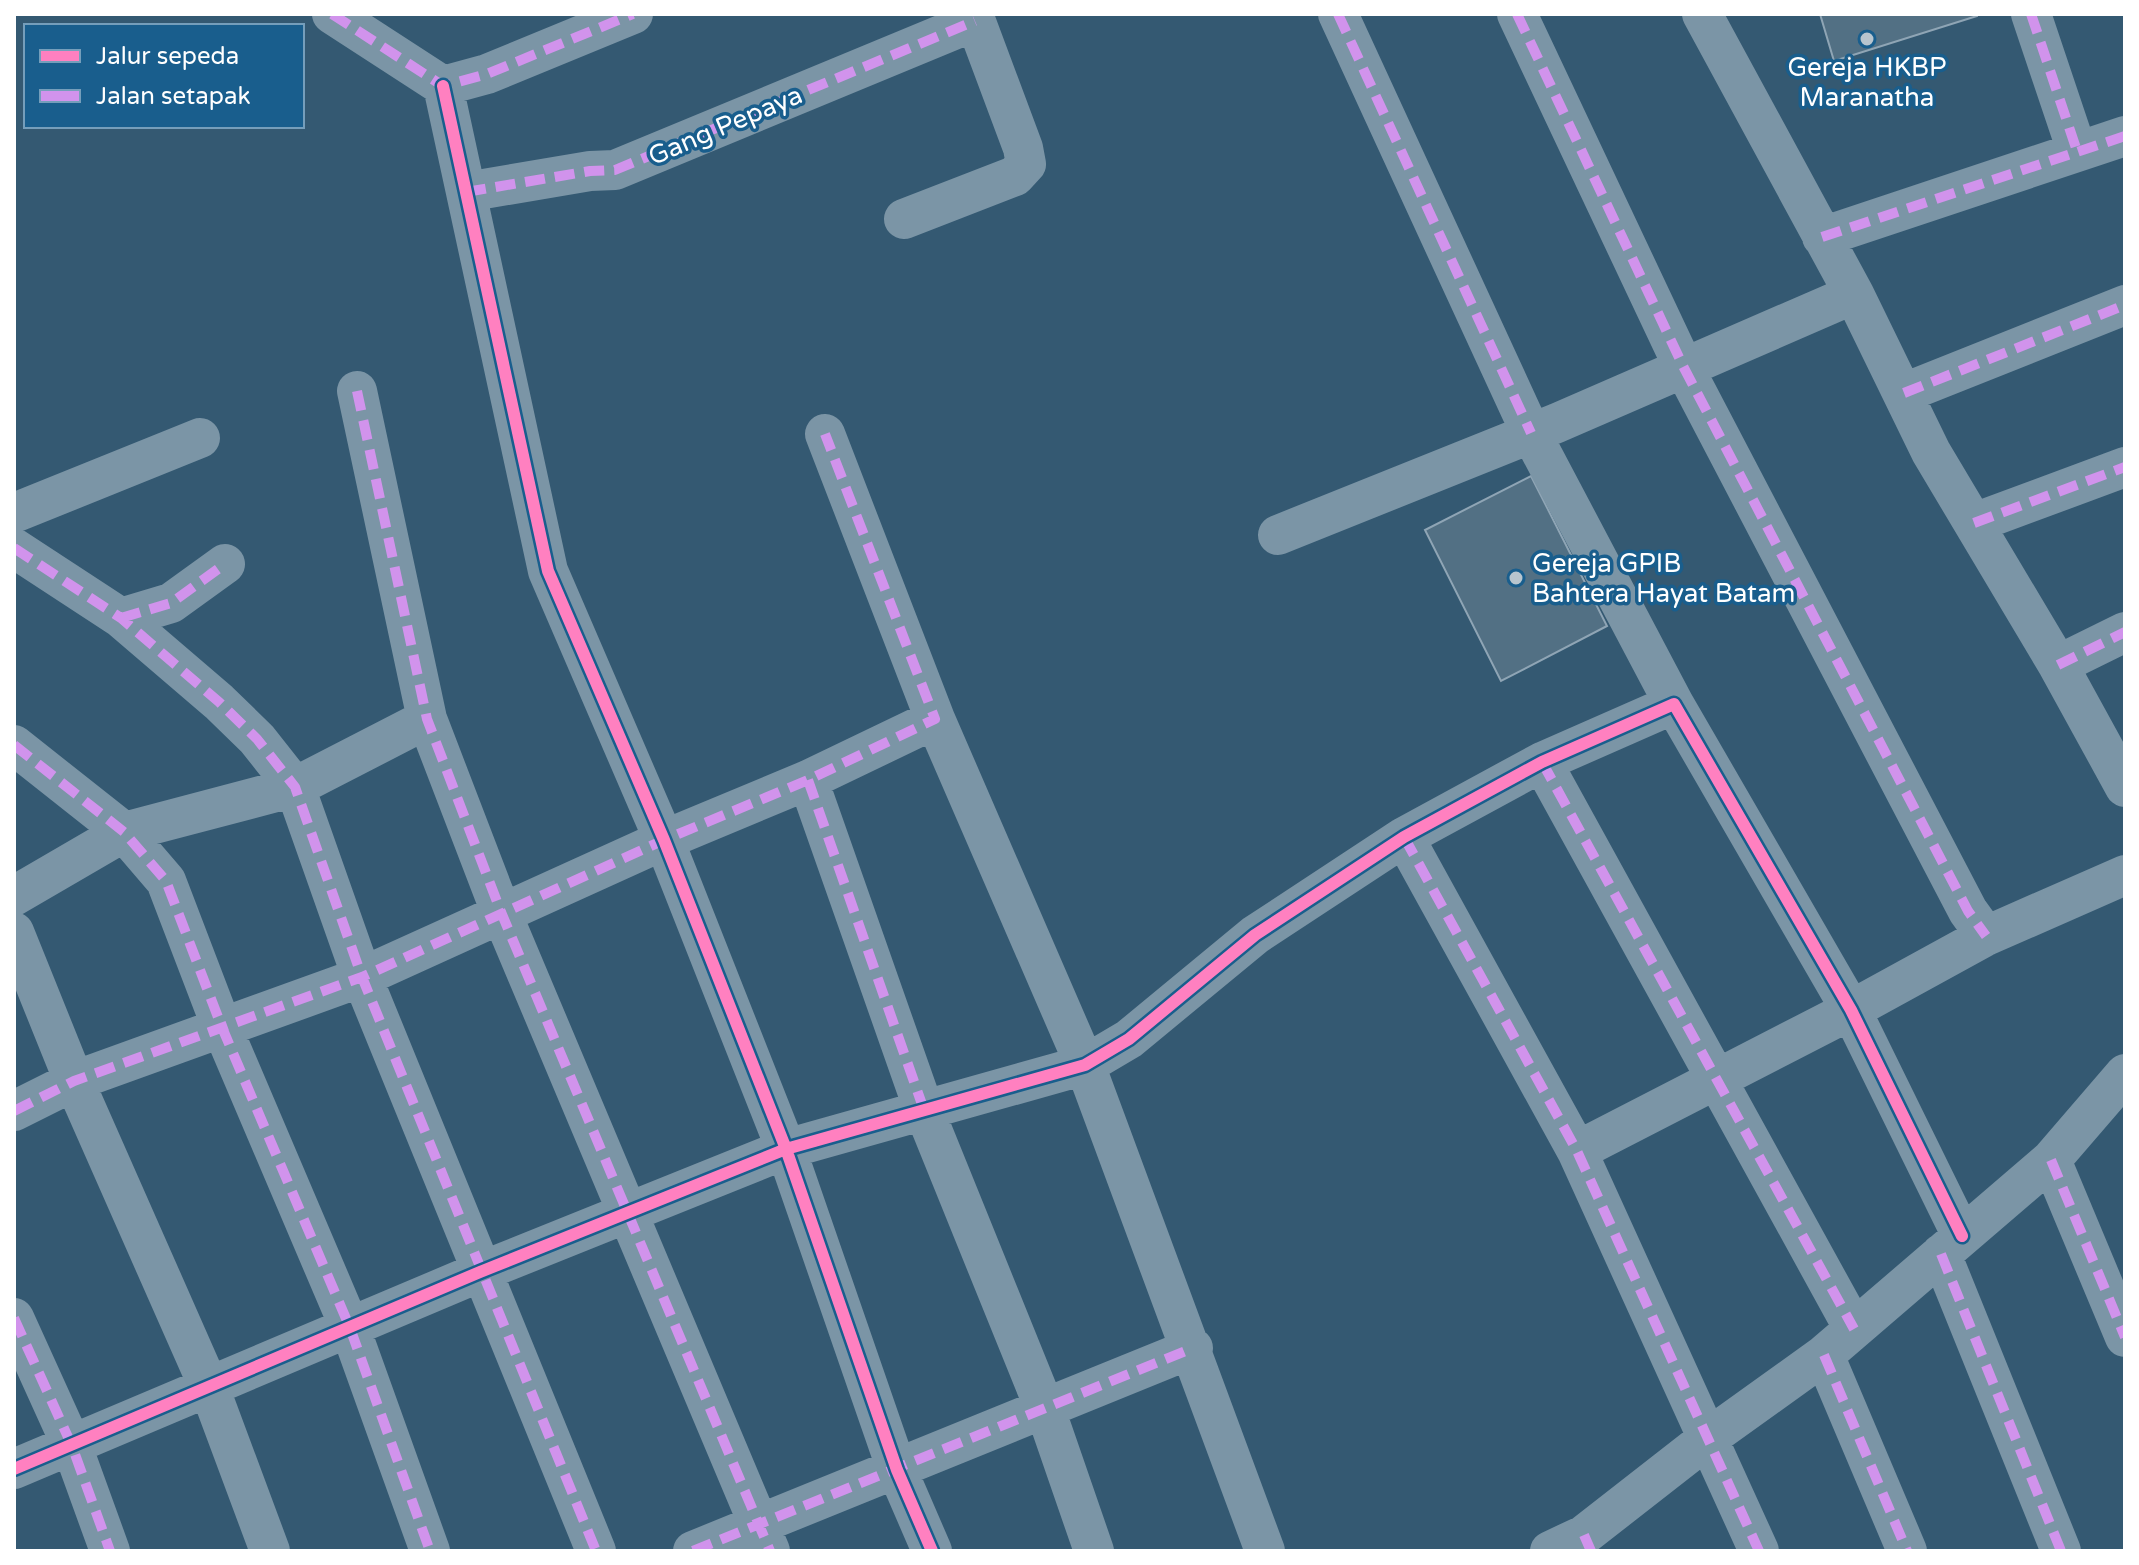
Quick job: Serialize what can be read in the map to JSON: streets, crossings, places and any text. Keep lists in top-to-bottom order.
{
  "streets": {
    "street": ["Gang Pepaya"]
  },
  "places": ["Gereja HKBP Maranatha", "Gereja GPIB Bahtera Hayat Batam"],
  "legend": ["Jalur sepeda", "Jalan setapak"]
}
